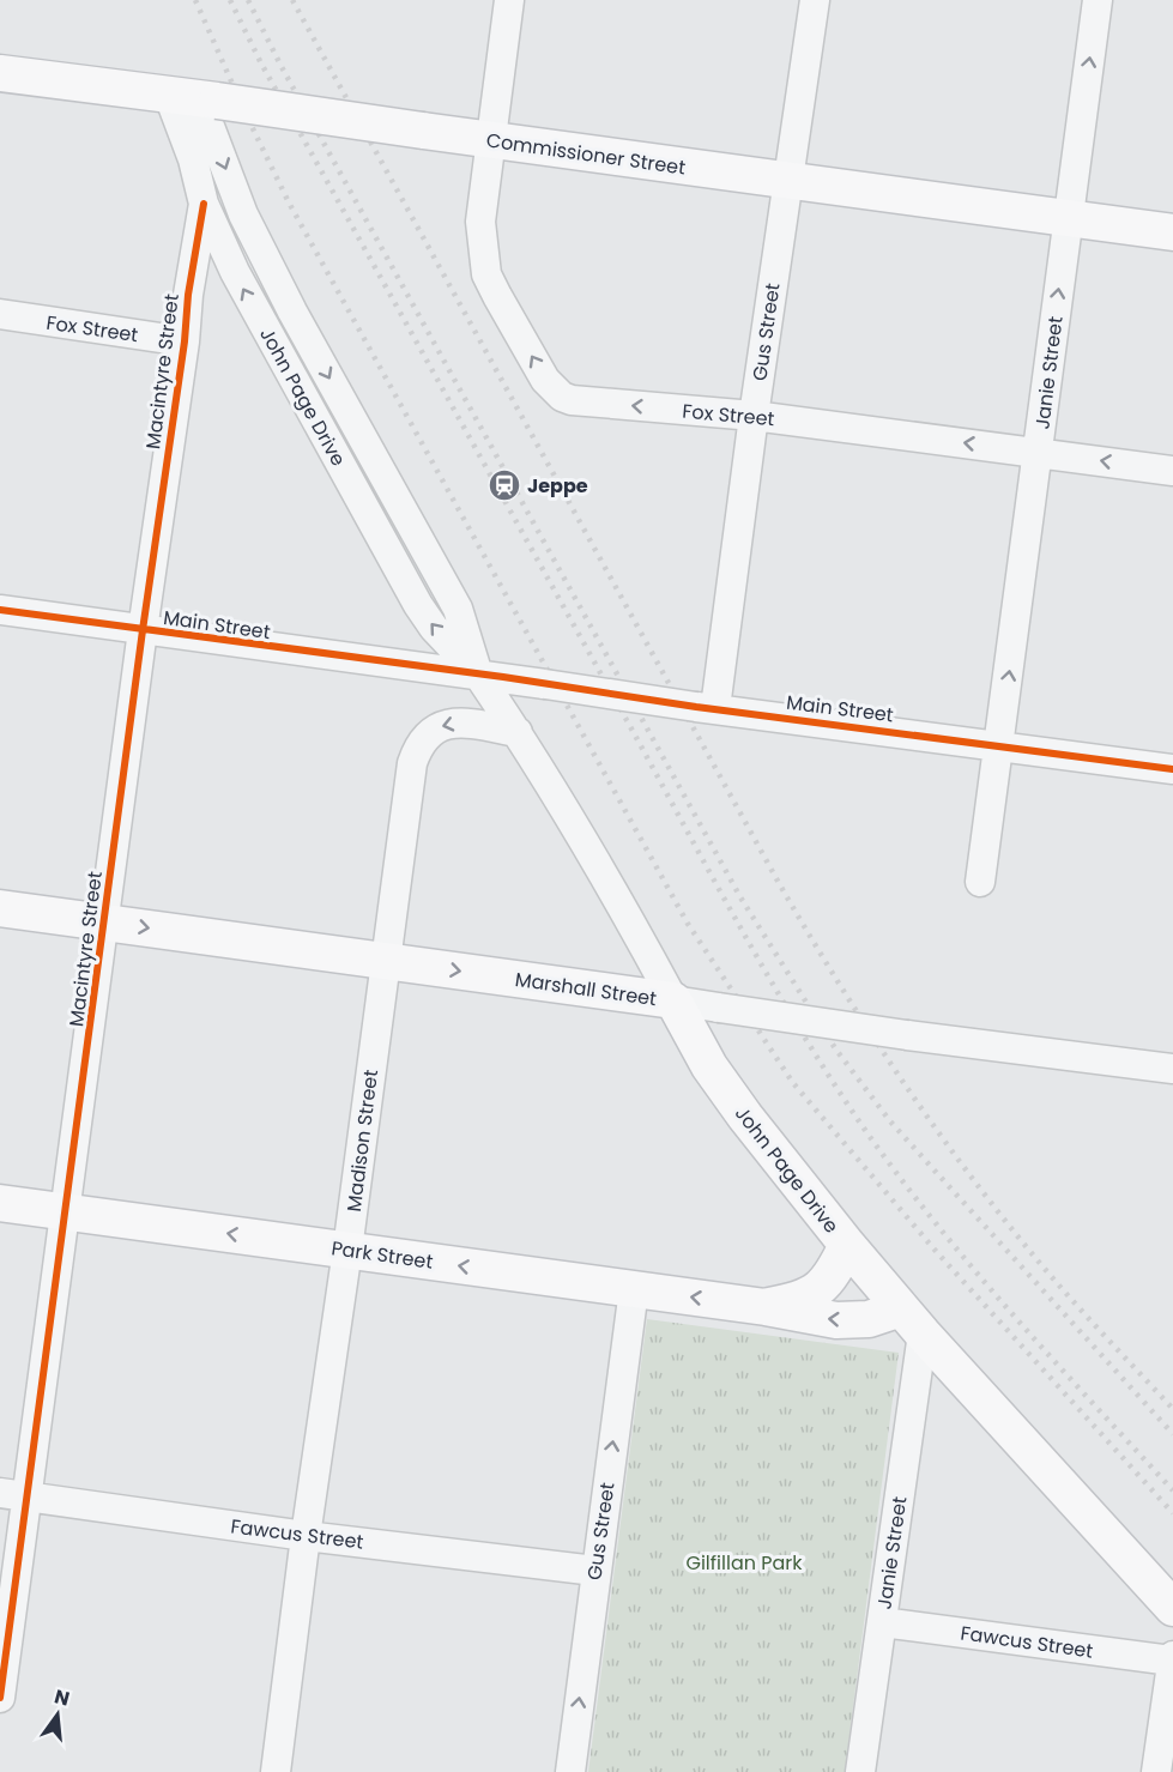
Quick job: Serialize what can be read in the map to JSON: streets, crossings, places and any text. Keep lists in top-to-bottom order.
{
  "streets": {
    "main road": [
      "Commissioner Street",
      "John Page Drive",
      "Marshall Street",
      "Park Street"
    ],
    "street": [
      "Fox Street",
      "Gus Street",
      "Macintyre Street",
      "Janie Street",
      "Main Street",
      "Madison Street",
      "Fawcus Street"
    ]
  },
  "crossings": [
    ["Commissioner Street", "Fox Street"],
    ["Commissioner Street", "Gus Street"],
    ["Commissioner Street", "Janie Street"],
    ["Commissioner Street", "John Page Drive"],
    ["Fox Street", "Gus Street"],
    ["Fox Street", "Macintyre Street"],
    ["Fox Street", "Janie Street"],
    ["Gus Street", "Main Street"],
    ["Gus Street", "Park Street"],
    ["Gus Street", "Fawcus Street"],
    ["Macintyre Street", "John Page Drive"],
    ["Macintyre Street", "Main Street"],
    ["Macintyre Street", "Marshall Street"],
    ["Macintyre Street", "Park Street"],
    ["Macintyre Street", "Fawcus Street"],
    ["Janie Street", "John Page Drive"],
    ["Janie Street", "Main Street"],
    ["Janie Street", "Park Street"],
    ["Janie Street", "Fawcus Street"],
    ["John Page Drive", "Main Street"],
    ["John Page Drive", "Marshall Street"],
    ["John Page Drive", "Madison Street"],
    ["John Page Drive", "Park Street"],
    ["Marshall Street", "Madison Street"],
    ["Madison Street", "Park Street"],
    ["Madison Street", "Fawcus Street"]
  ],
  "one_way": [
    "Fox Street",
    "Gus Street",
    "Janie Street",
    "Marshall Street",
    "Park Street"
  ],
  "parks": ["Gilfillan Park"],
  "places": {
    "station": ["Jeppe"]
  },
  "north": "top"
}
